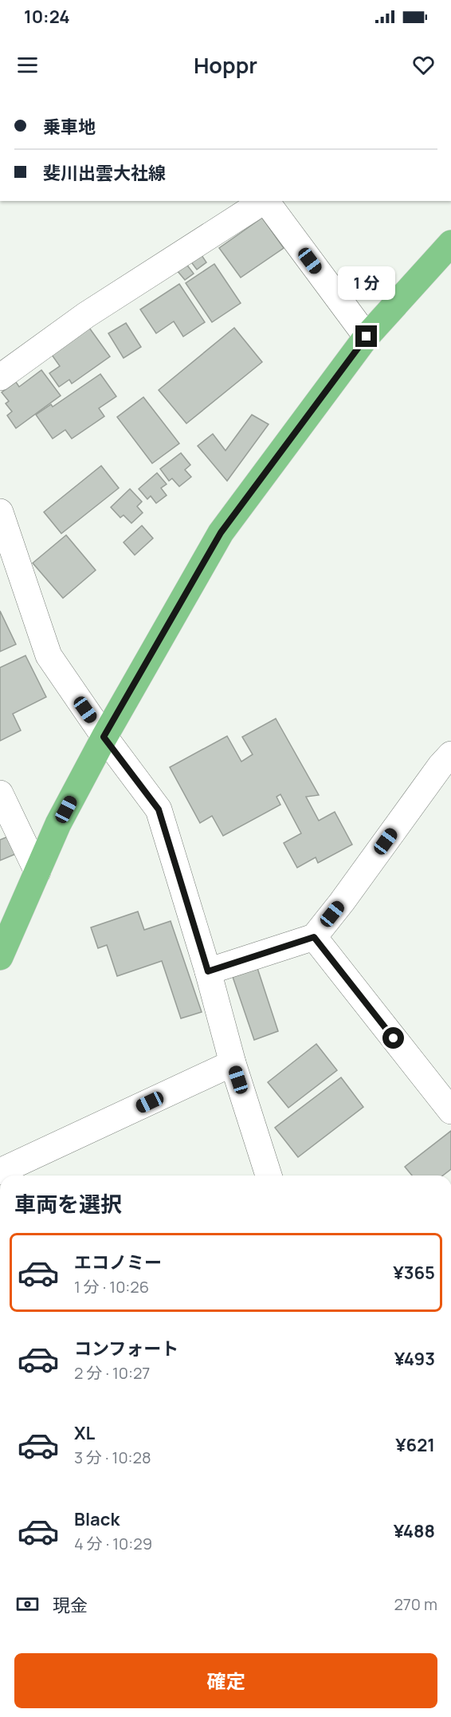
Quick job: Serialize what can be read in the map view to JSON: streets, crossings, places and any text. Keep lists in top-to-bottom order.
{
  "page": {
    "status": "10:24",
    "header": "Hoppr",
    "banner": ["乗車地", "斐川出雲大社線"],
    "bubble": "1 分",
    "heading": "車両を選択",
    "list": [
      {
        "name": "エコノミー",
        "note": "1 分 · 10:26",
        "value": "¥365"
      },
      {
        "name": "コンフォート",
        "note": "2 分 · 10:27",
        "value": "¥493"
      },
      {
        "name": "XL",
        "note": "3 分 · 10:28",
        "value": "¥621"
      },
      {
        "name": "Black",
        "note": "4 分 · 10:29",
        "value": "¥488"
      }
    ],
    "pay": ["現金", "270 m"],
    "buttons": "確定"
  }
}
